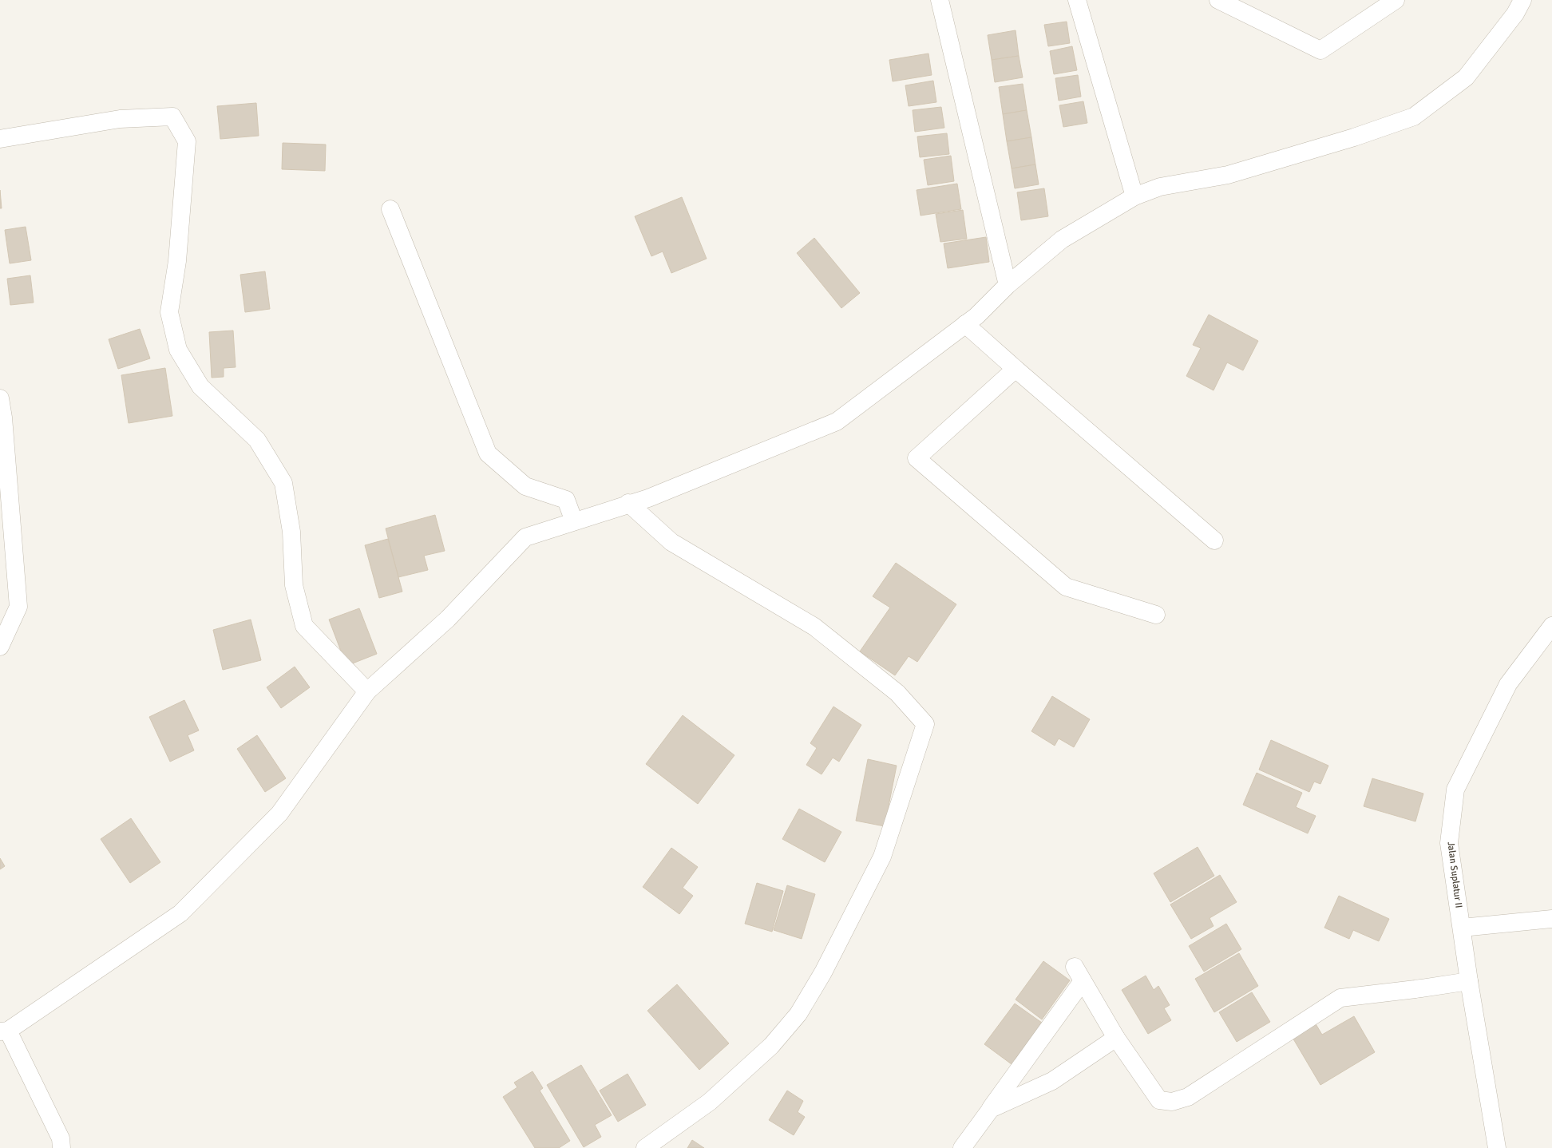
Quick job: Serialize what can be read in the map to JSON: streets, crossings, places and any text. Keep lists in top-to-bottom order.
{
  "streets": {
    "street": ["Jalan Suplatur II"]
  }
}
